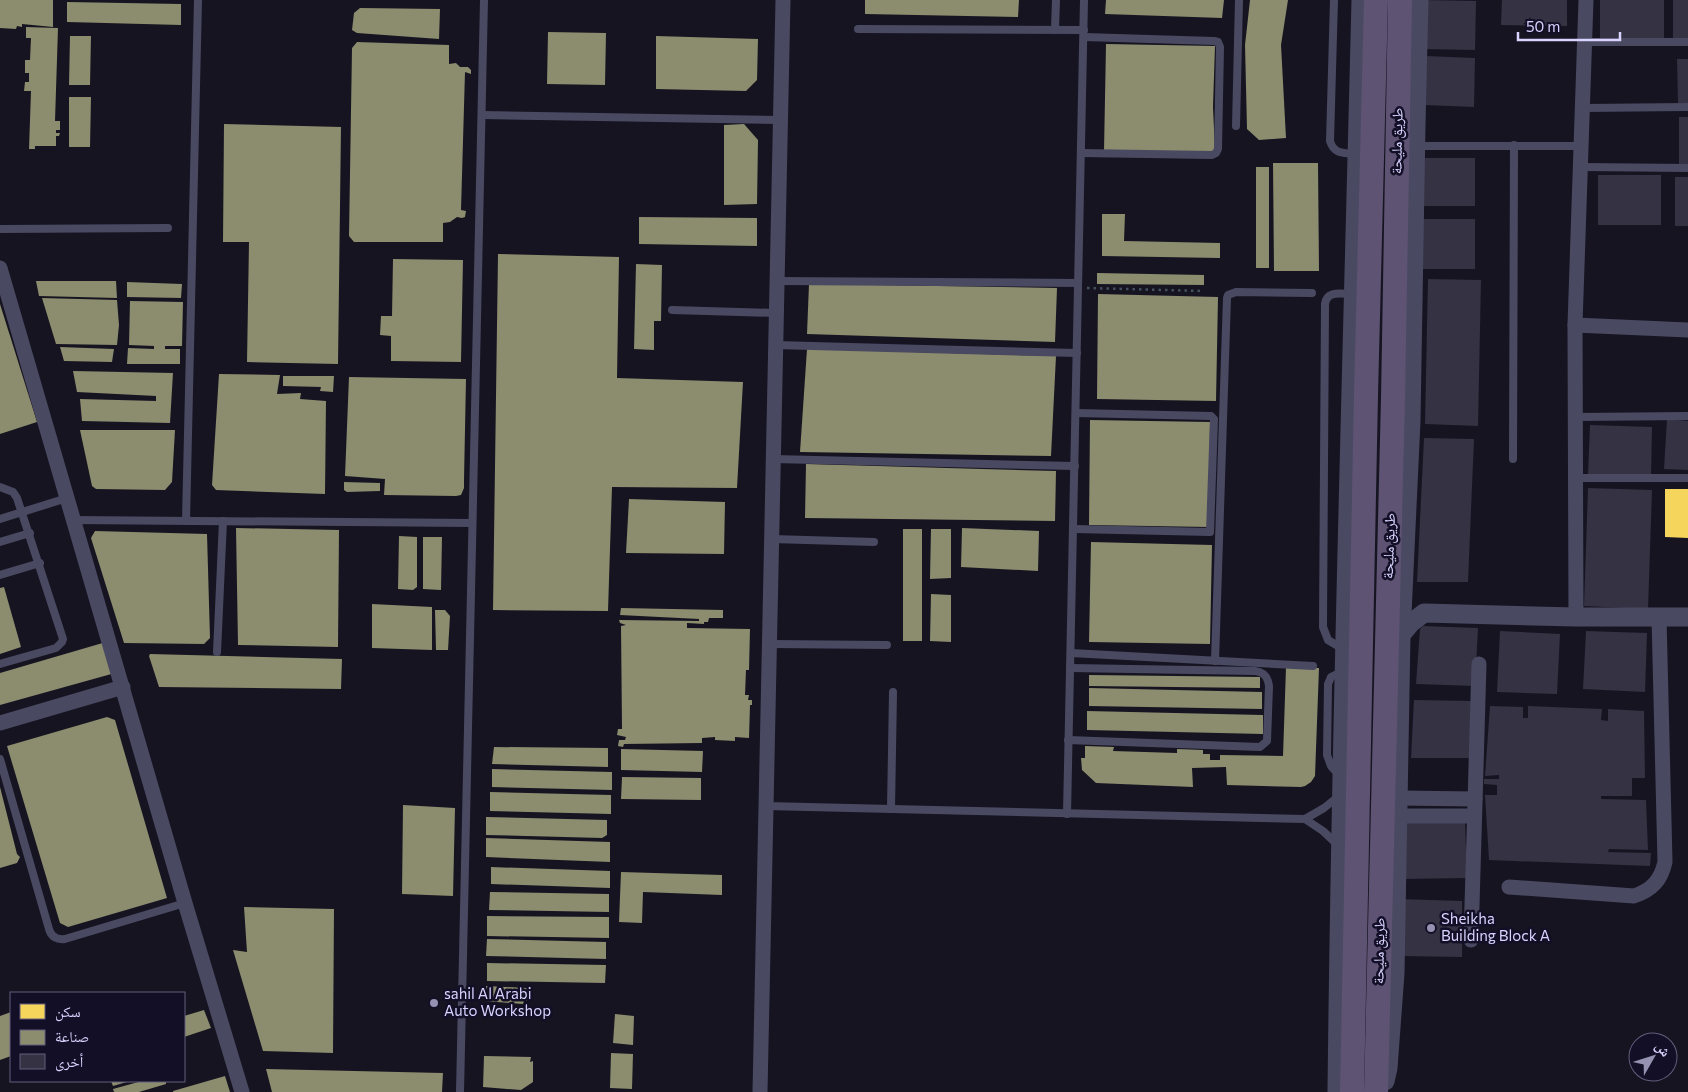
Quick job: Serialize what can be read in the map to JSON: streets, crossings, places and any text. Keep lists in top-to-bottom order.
{
  "streets": {
    "main road": ["طريق مليحة"]
  },
  "places": ["Sheikha Building Block A", "sahil Al Arabi Auto Workshop"],
  "legend": ["سكن", "صناعة", "أخرى"],
  "scale_bar": "50 m",
  "north": "top right"
}
